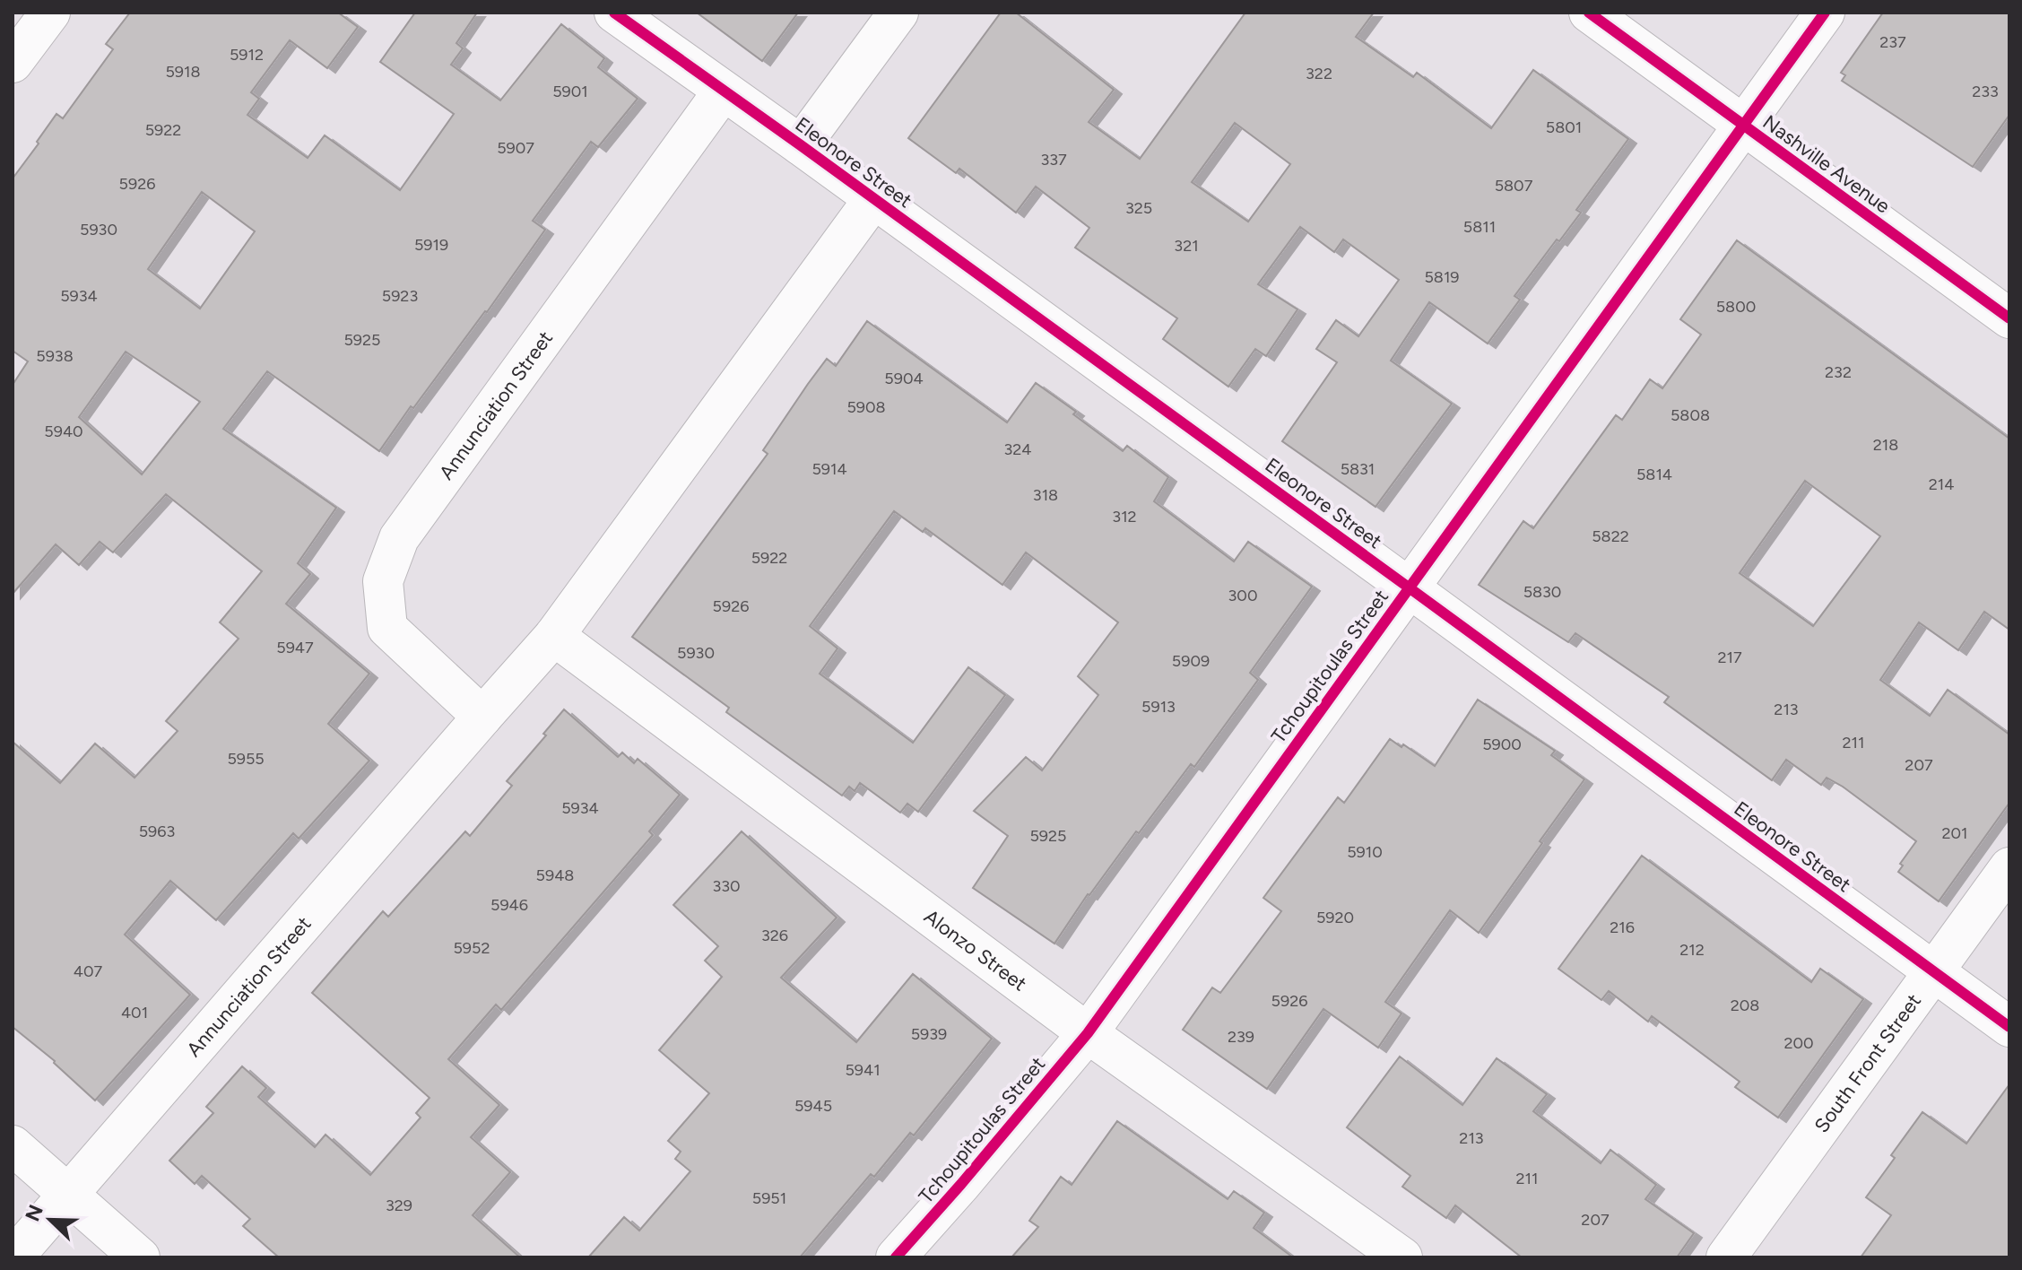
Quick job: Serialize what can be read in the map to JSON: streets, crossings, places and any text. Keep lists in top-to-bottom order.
{
  "streets": {
    "street": [
      "Eleonore Street",
      "Nashville Avenue",
      "Annunciation Street",
      "Tchoupitoulas Street",
      "Alonzo Street",
      "South Front Street"
    ]
  },
  "crossings": [
    ["Eleonore Street", "Annunciation Street"],
    ["Eleonore Street", "Tchoupitoulas Street"],
    ["Eleonore Street", "South Front Street"],
    ["Nashville Avenue", "Tchoupitoulas Street"],
    ["Annunciation Street", "Alonzo Street"],
    ["Tchoupitoulas Street", "Alonzo Street"]
  ],
  "house_numbers": [
    "237",
    "5912",
    "5918",
    "322",
    "5901",
    "233",
    "5801",
    "5922",
    "5907",
    "337",
    "5926",
    "5807",
    "325",
    "5811",
    "5930",
    "5919",
    "321",
    "5819",
    "5934",
    "5923",
    "5800",
    "5925",
    "5938",
    "232",
    "5904",
    "5908",
    "5808",
    "5940",
    "218",
    "324",
    "5914",
    "5831",
    "5814",
    "214",
    "318",
    "312",
    "5822",
    "5922",
    "5830",
    "300",
    "5926",
    "5947",
    "5930",
    "217",
    "5909",
    "5913",
    "213",
    "211",
    "5900",
    "5955",
    "207",
    "5934",
    "5963",
    "201",
    "5925",
    "5910",
    "5948",
    "330",
    "5946",
    "5920",
    "216",
    "326",
    "5952",
    "212",
    "407",
    "5926",
    "208",
    "401",
    "5939",
    "239",
    "200",
    "5941",
    "5945",
    "213",
    "211",
    "5951",
    "329",
    "207"
  ],
  "north": "top left"
}
